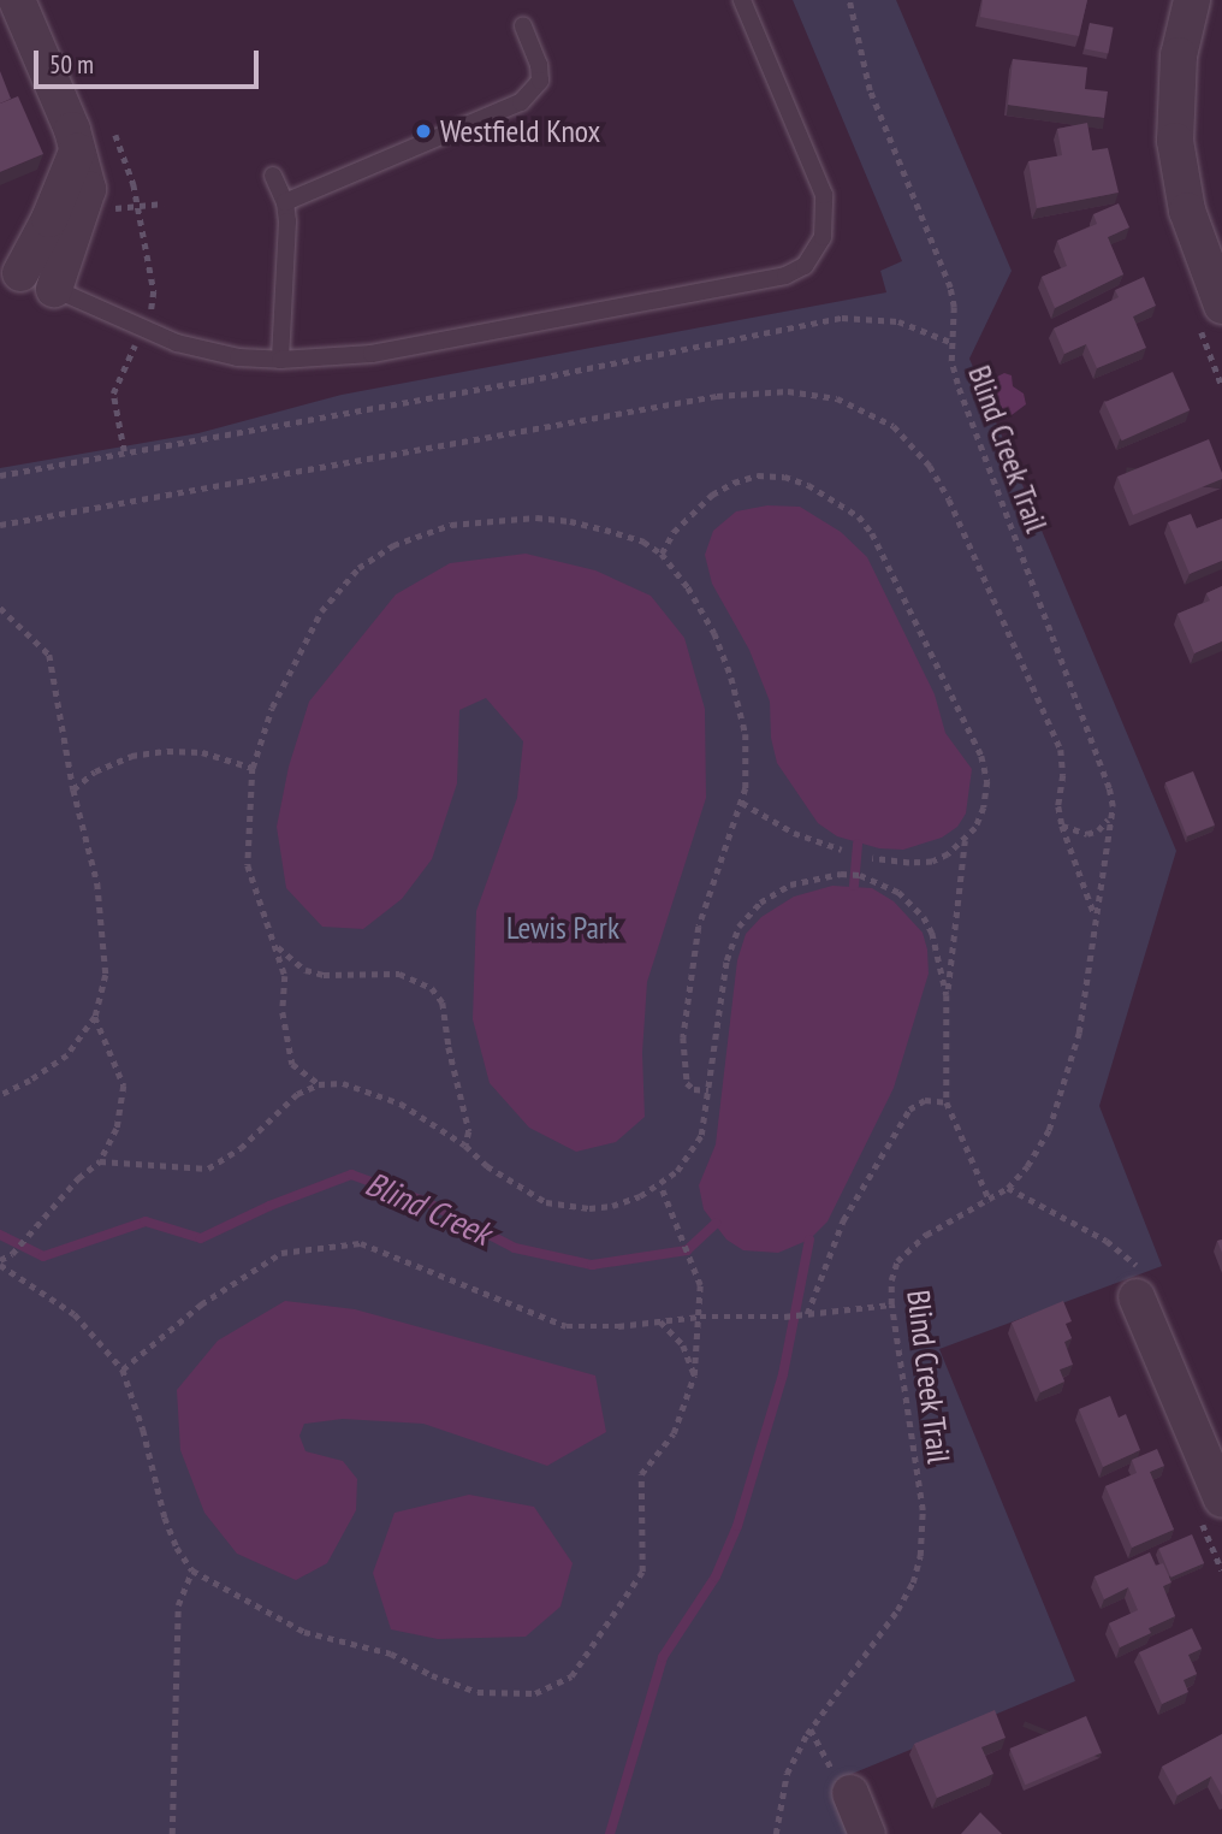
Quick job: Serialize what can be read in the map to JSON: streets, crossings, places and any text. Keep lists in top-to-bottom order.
{
  "streets": {
    "path": ["Blind Creek Trail"]
  },
  "water": ["Blind Creek"],
  "parks": ["Lewis Park"],
  "places": ["Westfield Knox"],
  "scale_bar": "50 m"
}
